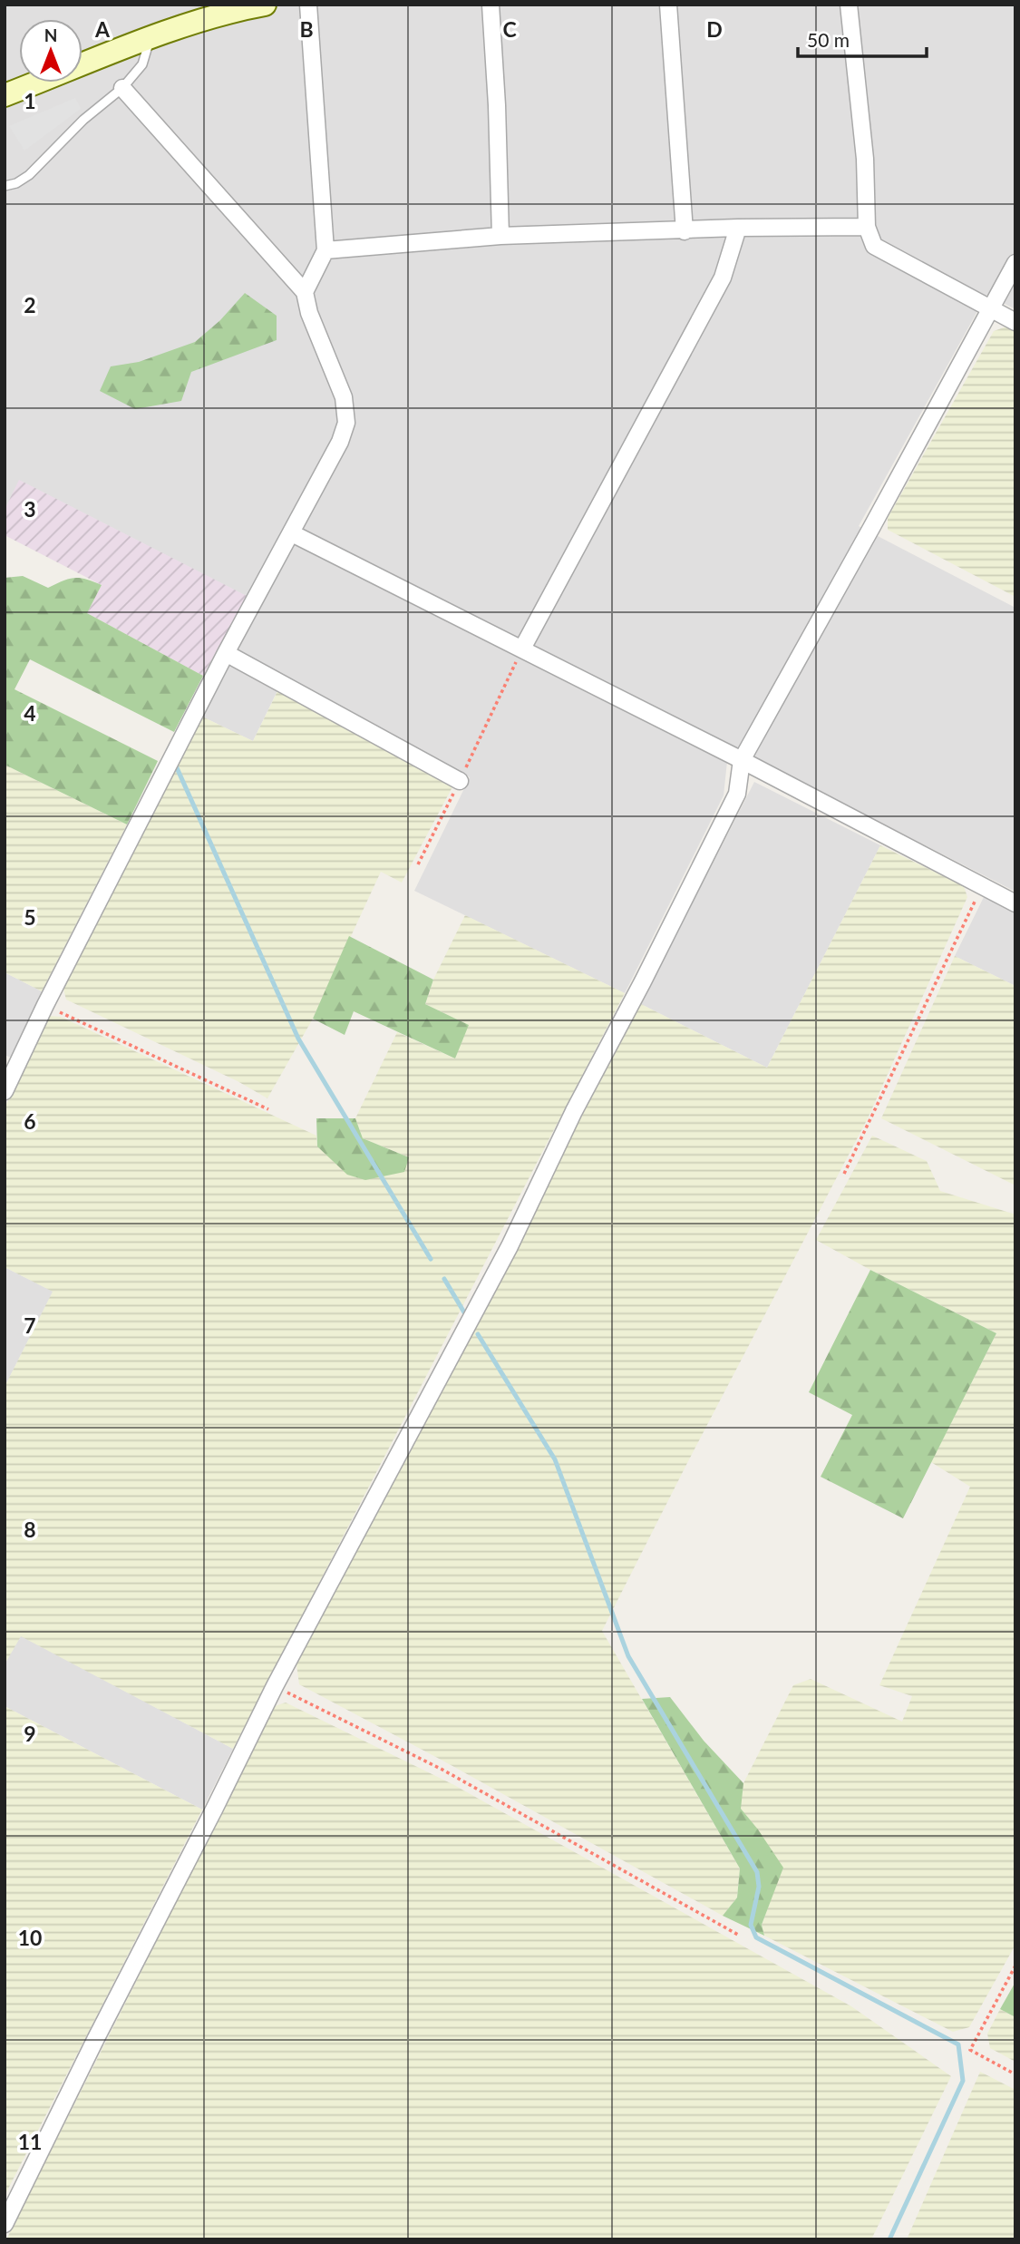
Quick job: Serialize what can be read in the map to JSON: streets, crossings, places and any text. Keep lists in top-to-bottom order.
{
  "scale_bar": "50 m",
  "north": "top",
  "grid": {
    "columns": [
      "A",
      "B",
      "C",
      "D"
    ],
    "rows": [
      "1",
      "2",
      "3",
      "4",
      "5",
      "6",
      "7",
      "8",
      "9",
      "10",
      "11"
    ]
  }
}
